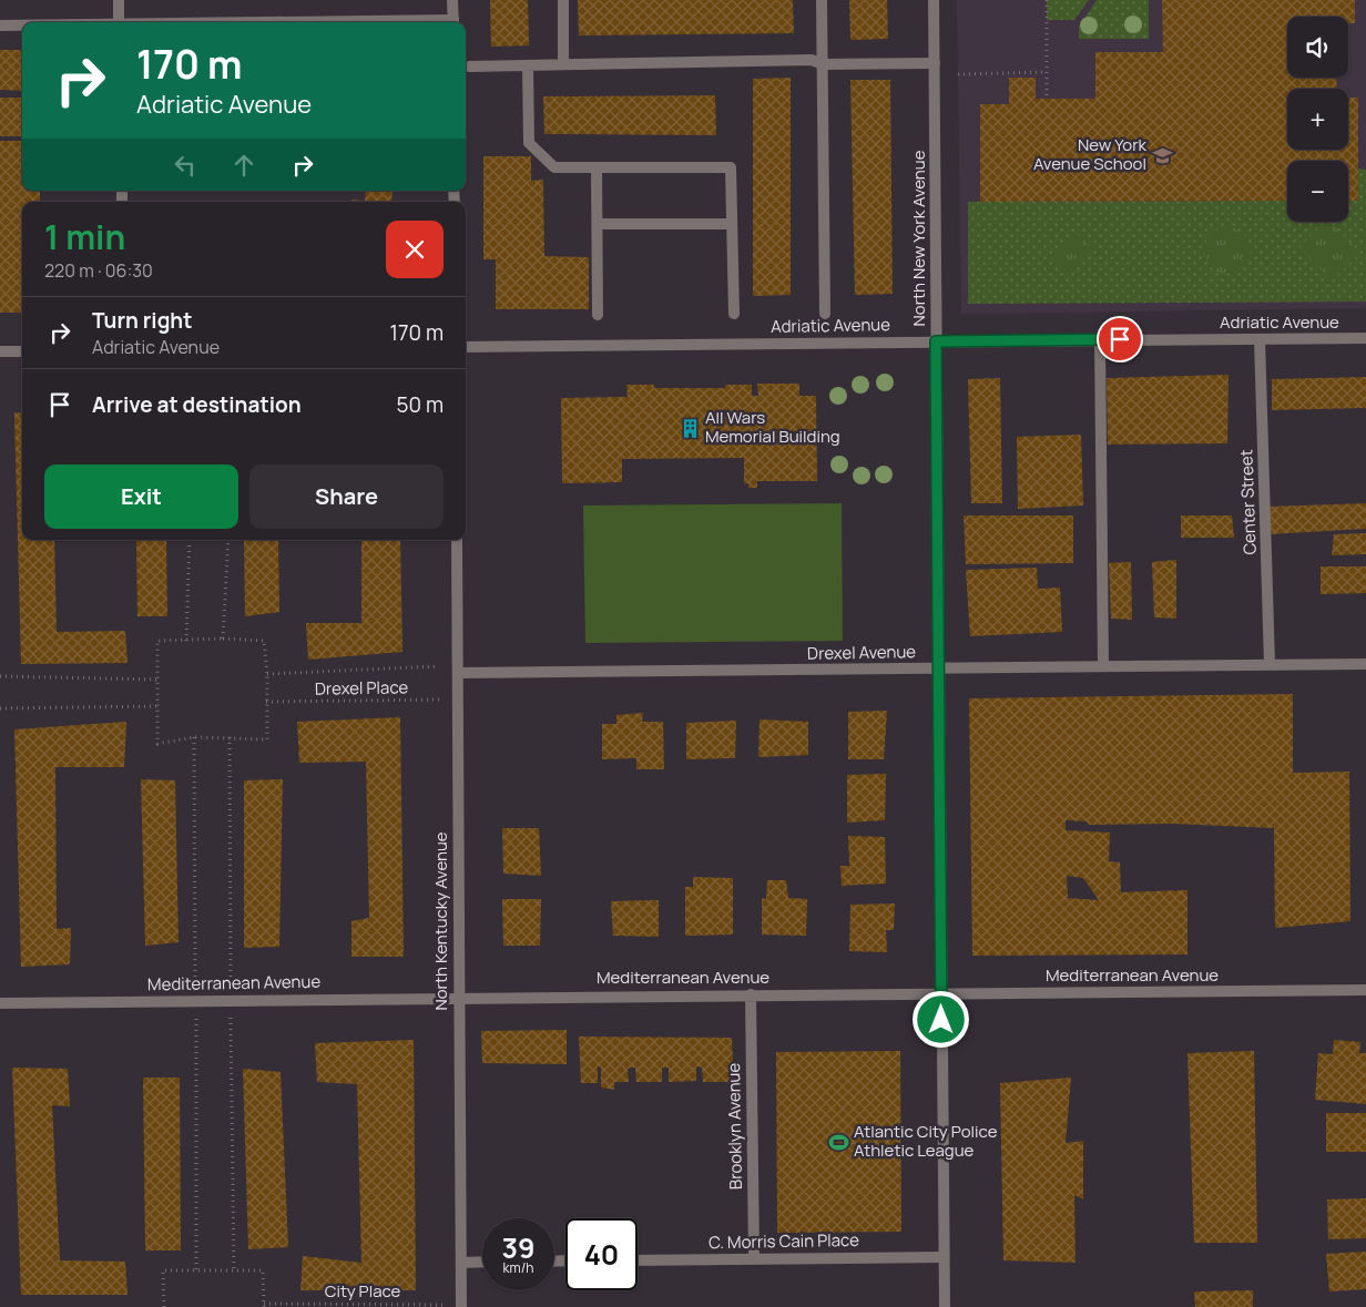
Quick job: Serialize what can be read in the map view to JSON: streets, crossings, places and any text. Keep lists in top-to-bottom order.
{
  "streets": {
    "street": [
      "North New York Avenue",
      "Adriatic Avenue",
      "Center Street",
      "Drexel Avenue",
      "North Kentucky Avenue",
      "Mediterranean Avenue",
      "Brooklyn Avenue",
      "C. Morris Cain Place"
    ],
    "path": ["Drexel Place", "City Place"]
  },
  "crossings": [
    ["North New York Avenue", "Adriatic Avenue"],
    ["North New York Avenue", "Drexel Avenue"],
    ["North New York Avenue", "Mediterranean Avenue"],
    ["North New York Avenue", "C. Morris Cain Place"],
    ["Adriatic Avenue", "Center Street"],
    ["Center Street", "Drexel Avenue"],
    ["Drexel Avenue", "Drexel Place"],
    ["Drexel Avenue", "North Kentucky Avenue"],
    ["Drexel Place", "North Kentucky Avenue"],
    ["North Kentucky Avenue", "Mediterranean Avenue"],
    ["North Kentucky Avenue", "City Place"],
    ["Mediterranean Avenue", "Brooklyn Avenue"],
    ["Brooklyn Avenue", "C. Morris Cain Place"]
  ],
  "places": {
    "school or university": ["New York Avenue School"],
    "building": ["All Wars Memorial Building"],
    "sports": ["Atlantic City Police Athletic League"]
  },
  "page": {
    "map_buttons": ["+", "−"],
    "turn": ["170 m", "Adriatic Avenue"],
    "heading": ["1 min", "220 m · 06:30"],
    "list": [
      {
        "name": "Turn right",
        "note": "Adriatic Avenue",
        "value": "170 m"
      },
      {
        "name": "Arrive at destination",
        "value": "50 m"
      }
    ],
    "buttons": ["Exit", "Share"],
    "speed": "39 km/h",
    "limit": "40"
  }
}
